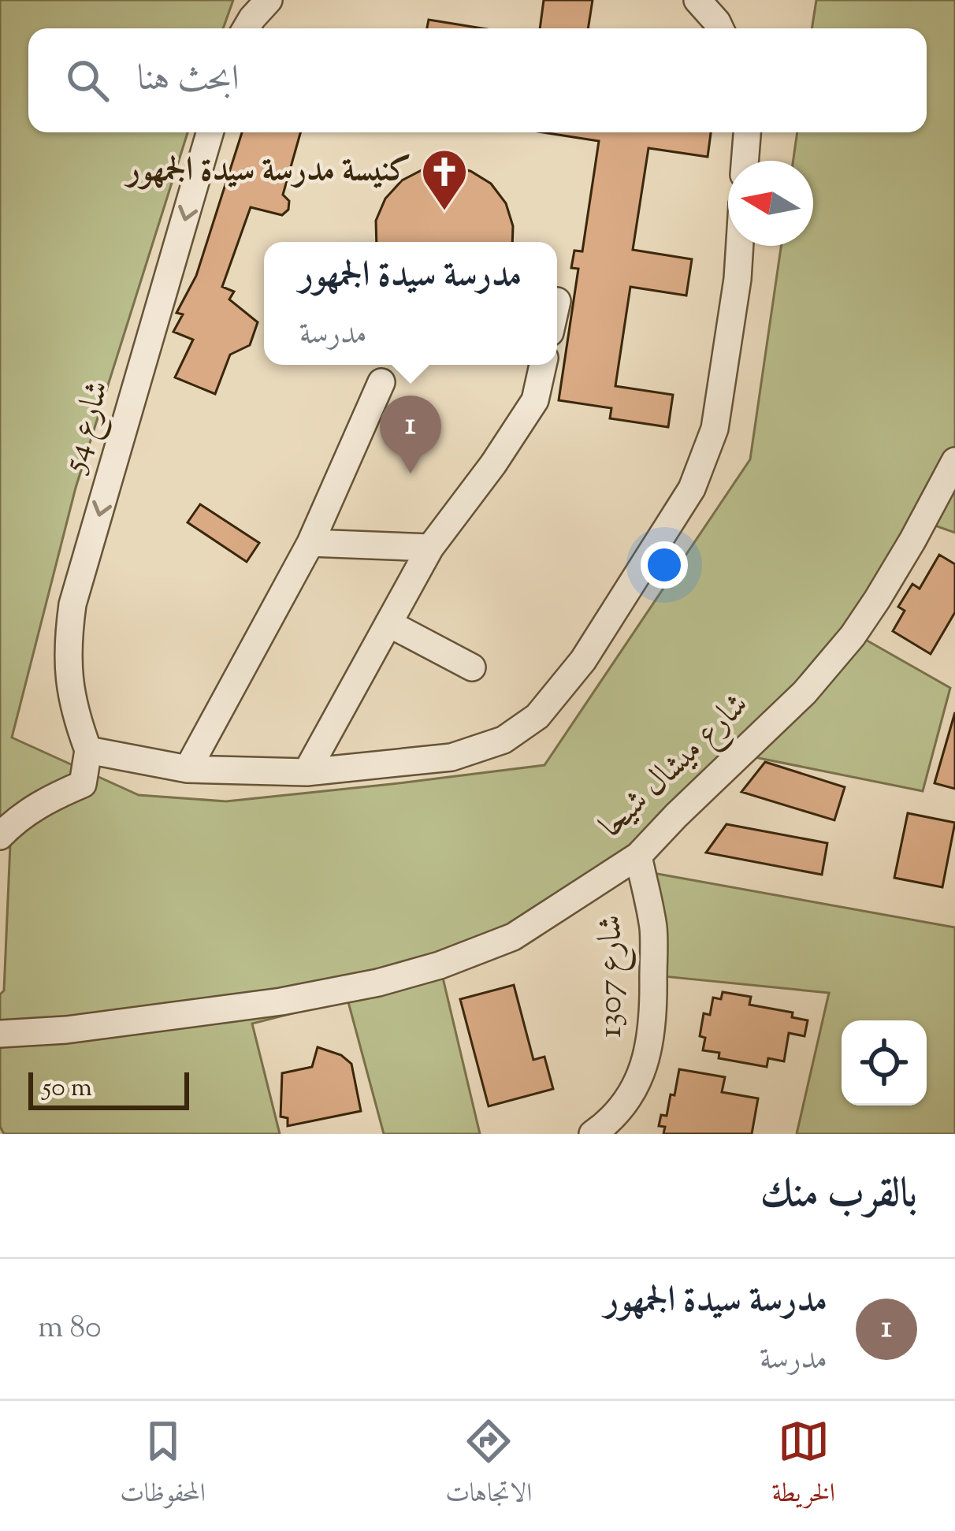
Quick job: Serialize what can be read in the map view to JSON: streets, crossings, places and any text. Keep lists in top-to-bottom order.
{
  "streets": {
    "street": ["شارع 54", "شارع ميشال شيحا", "شارع 1307"]
  },
  "crossings": [
    ["شارع ميشال شيحا", "شارع 1307"]
  ],
  "places": {
    "church": ["كنيسة مدرسة سيدة الجمهور"]
  },
  "scale_bar": "50 m",
  "north": "left",
  "page": {
    "search": "ابحث هنا",
    "popup": ["مدرسة سيدة الجمهور", "مدرسة"],
    "pins": "1",
    "scale": "50 m",
    "heading": "بالقرب منك",
    "list": [
      {
        "mark": "1",
        "name": "مدرسة سيدة الجمهور",
        "note": "مدرسة",
        "value": "80 m"
      }
    ],
    "nav": ["الخريطة", "الاتجاهات", "المحفوظات"]
  }
}
